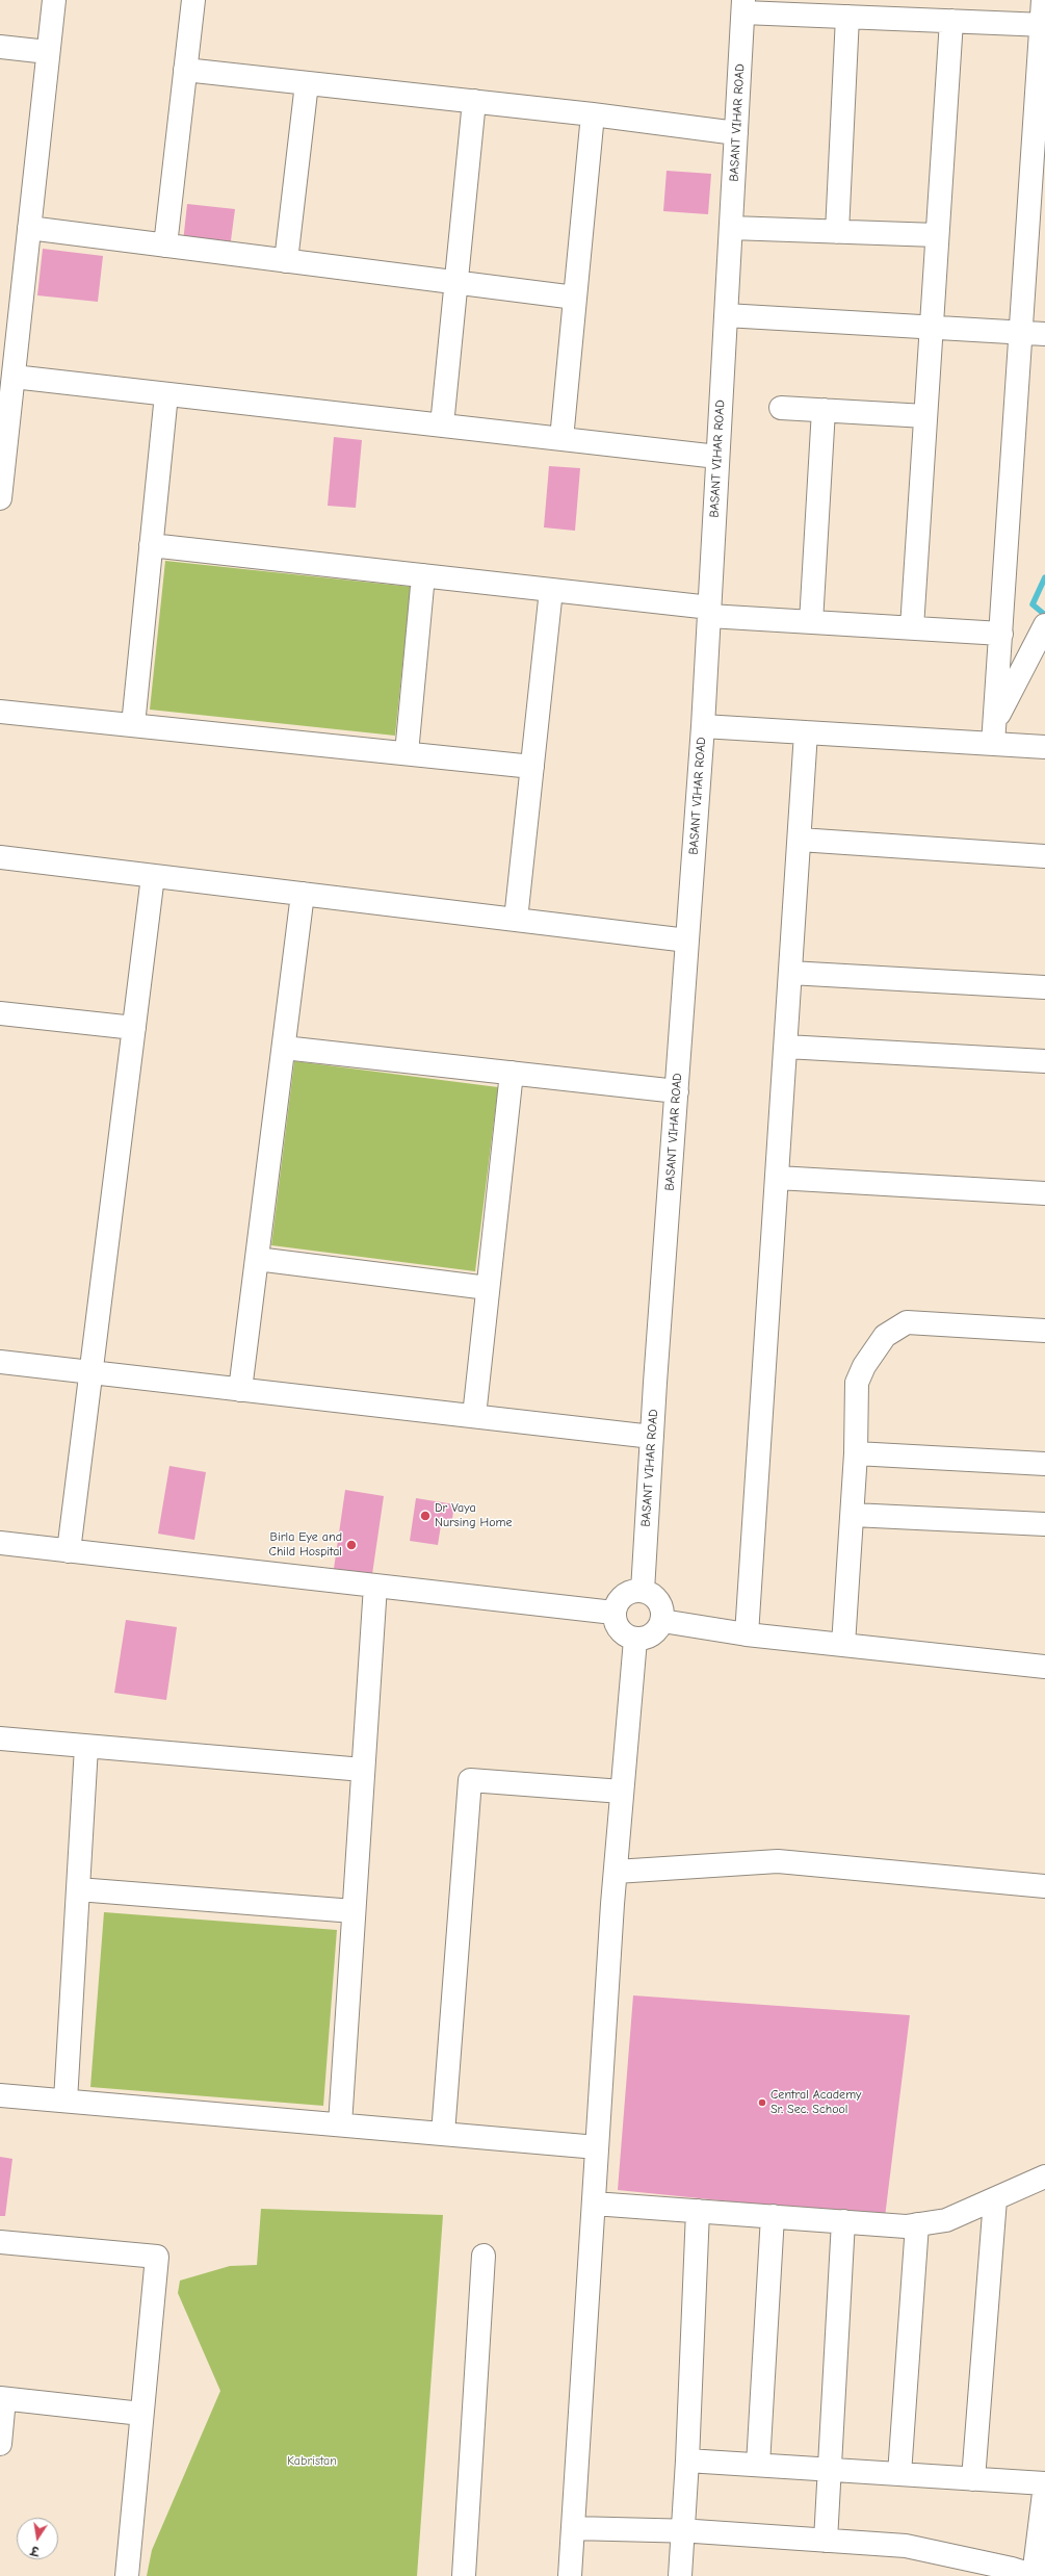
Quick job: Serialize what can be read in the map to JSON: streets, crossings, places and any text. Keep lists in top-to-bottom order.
{
  "streets": {
    "street": ["BASANT VIHAR ROAD"]
  },
  "parks": ["Kabristan"],
  "places": ["Dr Vaya Nursing Home", "Birla Eye and Child Hospital", "Central Academy Sr. Sec. School"],
  "north": "bottom"
}
